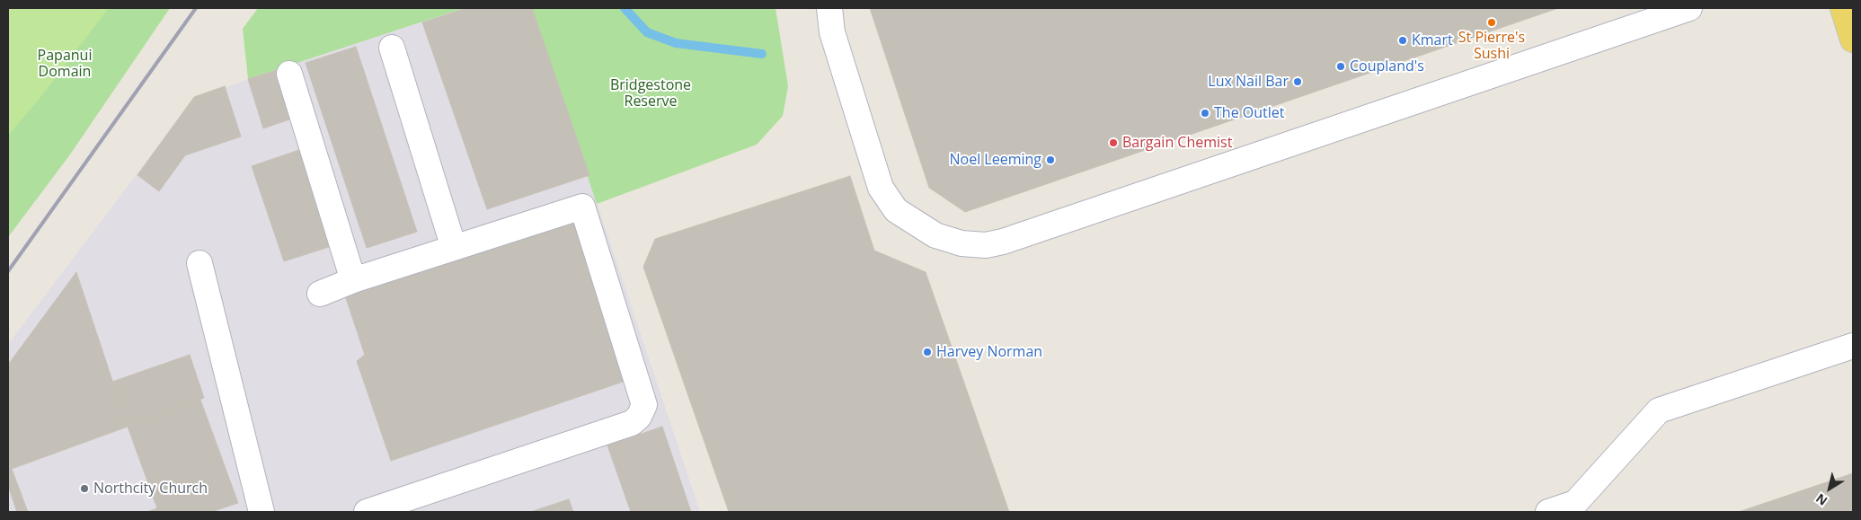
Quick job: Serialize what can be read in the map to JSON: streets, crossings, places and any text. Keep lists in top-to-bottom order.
{
  "parks": ["Papanui Domain", "Bridgestone Reserve"],
  "places": [
    "St Pierre's Sushi",
    "Kmart",
    "Coupland's",
    "Lux Nail Bar",
    "The Outlet",
    "Bargain Chemist",
    "Noel Leeming",
    "Harvey Norman",
    "Northcity Church"
  ],
  "north": "bottom left"
}
